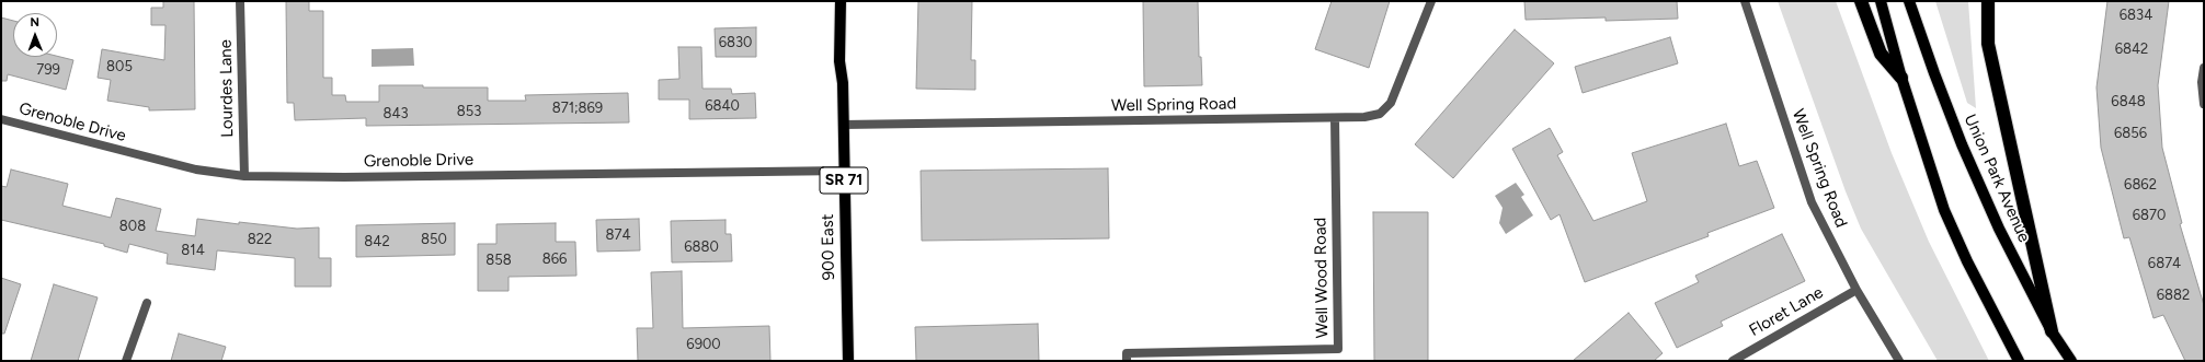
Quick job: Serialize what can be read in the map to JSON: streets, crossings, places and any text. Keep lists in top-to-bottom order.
{
  "streets": {
    "main road": ["Union Park Avenue", "SR 71", "900 East"],
    "street": [
      "Lourdes Lane",
      "Well Spring Road",
      "Grenoble Drive",
      "Well Wood Road",
      "Floret Lane"
    ]
  },
  "crossings": [
    ["Lourdes Lane", "Grenoble Drive"],
    ["Well Spring Road", "900 East"],
    ["Well Spring Road", "Well Wood Road"],
    ["Well Spring Road", "Floret Lane"],
    ["Grenoble Drive", "900 East"]
  ],
  "house_numbers": [
    "6834",
    "6830",
    "6842",
    "805",
    "799",
    "6848",
    "6840",
    "871;869",
    "853",
    "843",
    "6856",
    "6862",
    "6870",
    "808",
    "874",
    "822",
    "850",
    "842",
    "6880",
    "814",
    "866",
    "858",
    "6874",
    "6882",
    "6900"
  ],
  "north": "top"
}
